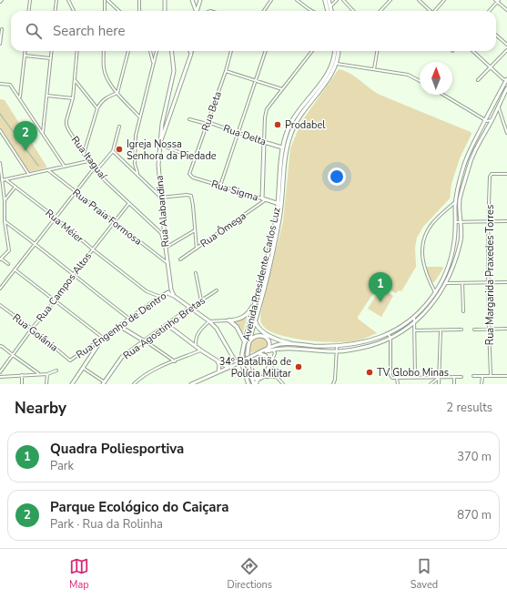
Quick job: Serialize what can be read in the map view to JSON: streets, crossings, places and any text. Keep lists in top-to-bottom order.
{
  "streets": {
    "main road": ["Avenida Presidente Carlos Luz"],
    "street": [
      "Rua Beta",
      "Rua Delta",
      "Rua Itaguaí",
      "Rua Sigma",
      "Rua Alabandina",
      "Rua Praia Formosa",
      "Rua Méier",
      "Rua Ômega",
      "Rua Margarida Praxedes Torres",
      "Rua Campos Altos",
      "Rua Engenho de Dentro",
      "Rua Agostinho Bretas",
      "Rua Goiânia"
    ]
  },
  "crossings": [
    ["Rua Beta", "Rua Delta"],
    ["Rua Beta", "Rua Sigma"],
    ["Rua Delta", "Avenida Presidente Carlos Luz"],
    ["Rua Itaguaí", "Rua Alabandina"],
    ["Rua Itaguaí", "Rua Campos Altos"],
    ["Rua Sigma", "Rua Ômega"],
    ["Rua Sigma", "Avenida Presidente Carlos Luz"],
    ["Rua Alabandina", "Rua Praia Formosa"],
    ["Rua Alabandina", "Rua Engenho de Dentro"],
    ["Rua Praia Formosa", "Rua Campos Altos"],
    ["Rua Méier", "Rua Campos Altos"],
    ["Rua Méier", "Rua Engenho de Dentro"],
    ["Rua Campos Altos", "Rua Goiânia"],
    ["Rua Engenho de Dentro", "Rua Goiânia"]
  ],
  "places": [
    "Prodabel",
    "Igreja Nossa Senhora da Piedade",
    "34º Batalhão de Polícia Militar",
    "TV Globo Minas"
  ],
  "north": "top",
  "page": {
    "search": "Search here",
    "pins": ["2", "1"],
    "heading": ["Nearby", "2 results"],
    "list": [
      {
        "mark": "1",
        "name": "Quadra Poliesportiva",
        "note": "Park",
        "value": "370 m"
      },
      {
        "mark": "2",
        "name": "Parque Ecológico do Caiçara",
        "note": "Park · Rua da Rolinha",
        "value": "870 m"
      }
    ],
    "nav": ["Map", "Directions", "Saved"]
  }
}
